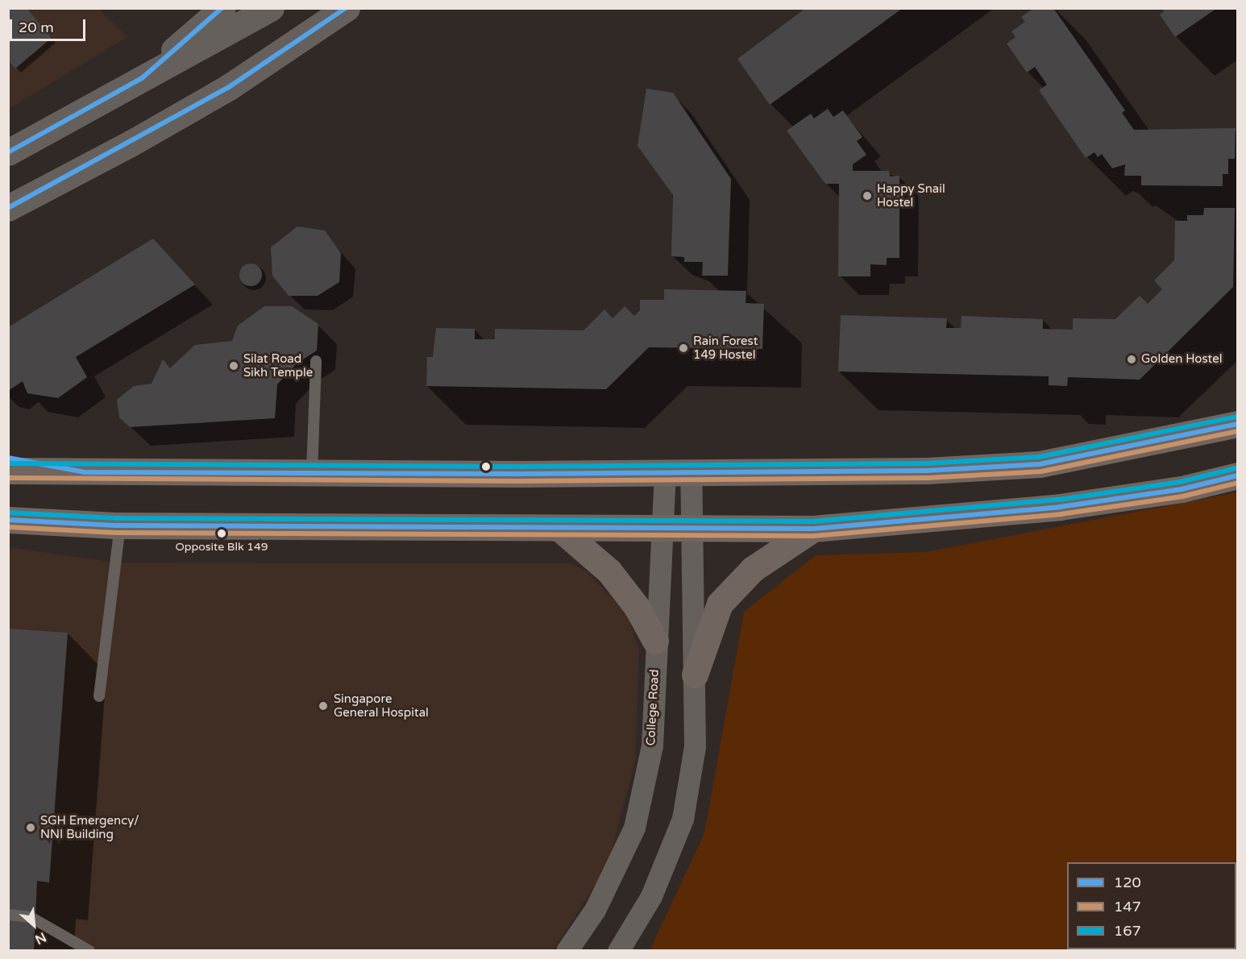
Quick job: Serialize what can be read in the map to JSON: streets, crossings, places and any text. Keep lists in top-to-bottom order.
{
  "streets": {
    "street": ["College Road"]
  },
  "places": [
    "Happy Snail Hostel",
    "Rain Forest 149 Hostel",
    "Golden Hostel",
    "Silat Road Sikh Temple",
    "Opposite Blk 149",
    "Singapore General Hospital",
    "SGH Emergency/ NNI Building"
  ],
  "lines": ["transit line 120", "transit line 167", "transit line 147"],
  "legend": ["120", "147", "167"],
  "scale_bar": "20 m",
  "north": "bottom right"
}
